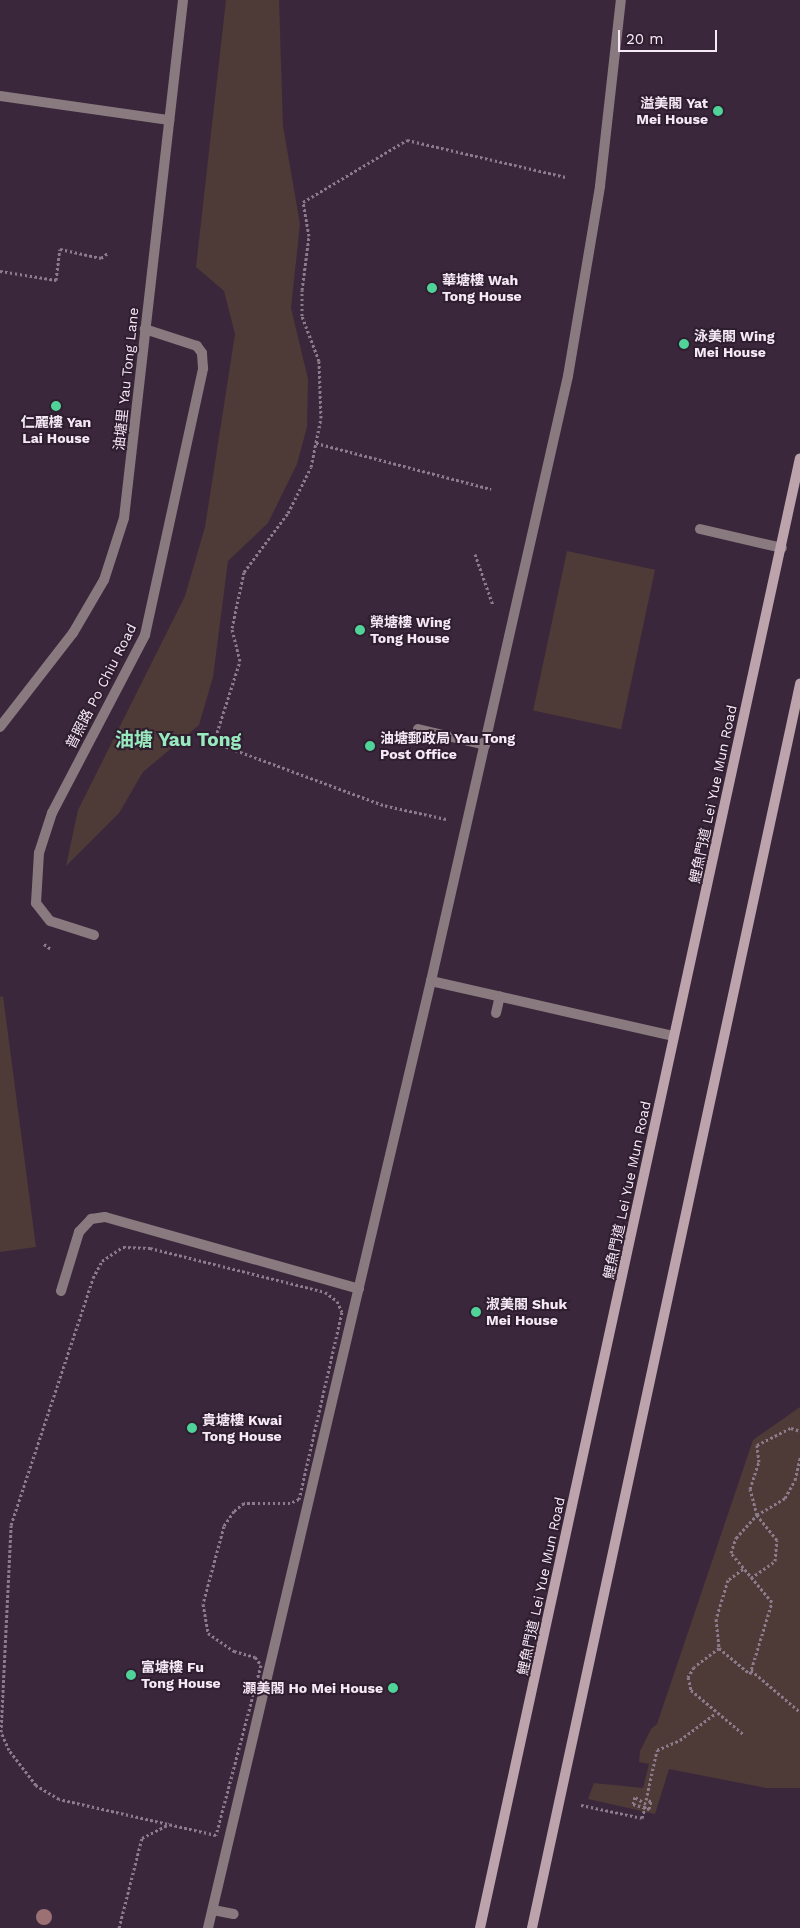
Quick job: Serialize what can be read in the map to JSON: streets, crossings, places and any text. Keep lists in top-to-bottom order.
{
  "streets": {
    "main road": ["鯉魚門道 Lei Yue Mun Road"],
    "street": ["油塘里 Yau Tong Lane", "普照路 Po Chiu Road"]
  },
  "crossings": [
    ["油塘里 Yau Tong Lane", "普照路 Po Chiu Road"]
  ],
  "districts": ["油塘 Yau Tong"],
  "places": [
    "溢美閣 Yat Mei House",
    "華塘樓 Wah Tong House",
    "泳美閣 Wing Mei House",
    "仁麗樓 Yan Lai House",
    "榮塘樓 Wing Tong House",
    "油塘郵政局 Yau Tong Post Office",
    "淑美閣 Shuk Mei House",
    "貴塘樓 Kwai Tong House",
    "富塘樓 Fu Tong House",
    "灝美閣 Ho Mei House"
  ],
  "scale_bar": "20 m"
}
